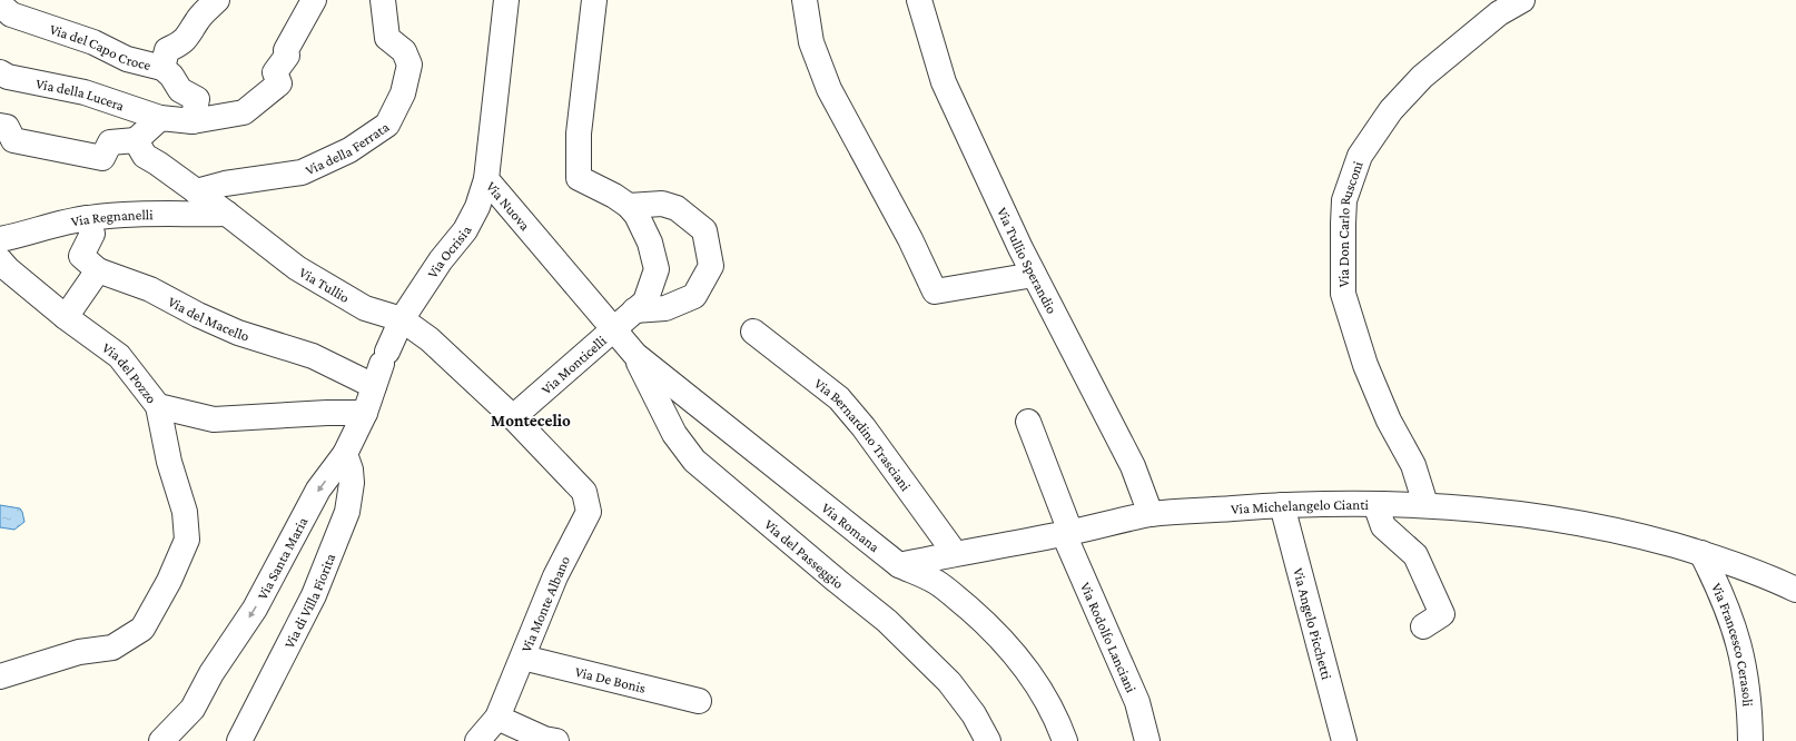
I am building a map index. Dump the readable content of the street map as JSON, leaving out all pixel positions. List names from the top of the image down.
{
  "streets": {
    "street": [
      "Via del Capo Croce",
      "Via della Lucera",
      "Via della Ferrata",
      "Via Nuova",
      "Via Regnanelli",
      "Via Don Carlo Rusconi",
      "Via Ocrisia",
      "Via Tullio Sperandio",
      "Via Tullio",
      "Via del Macello",
      "Via Monticelli",
      "Via del Pozzo",
      "Via Bernardino Trasciani",
      "Via Michelangelo Cianti",
      "Via Romana",
      "Via del Passeggio",
      "Via Santa Maria",
      "Via di Villa Fiorita",
      "Via Monte Albano",
      "Via Angelo Picchetti",
      "Via Rodolfo Lanciani",
      "Via Francesco Cerasoli",
      "Via De Bonis"
    ]
  },
  "crossings": [
    ["Via del Capo Croce", "Via della Lucera"],
    ["Via della Ferrata", "Via Tullio"],
    ["Via Nuova", "Via Ocrisia"],
    ["Via Nuova", "Via Monticelli"],
    ["Via Nuova", "Via Romana"],
    ["Via Regnanelli", "Via Tullio"],
    ["Via Don Carlo Rusconi", "Via Michelangelo Cianti"],
    ["Via Ocrisia", "Via Tullio"],
    ["Via Ocrisia", "Via Santa Maria"],
    ["Via Tullio Sperandio", "Via Michelangelo Cianti"],
    ["Via Tullio", "Via Monticelli"],
    ["Via Tullio", "Via Santa Maria"],
    ["Via Tullio", "Via Monte Albano"],
    ["Via del Macello", "Via Santa Maria"],
    ["Via Monticelli", "Via Romana"],
    ["Via del Pozzo", "Via Santa Maria"],
    ["Via Bernardino Trasciani", "Via Michelangelo Cianti"],
    ["Via Michelangelo Cianti", "Via Romana"],
    ["Via Michelangelo Cianti", "Via Angelo Picchetti"],
    ["Via Michelangelo Cianti", "Via Rodolfo Lanciani"],
    ["Via Michelangelo Cianti", "Via Francesco Cerasoli"],
    ["Via Romana", "Via del Passeggio"],
    ["Via Santa Maria", "Via di Villa Fiorita"],
    ["Via Monte Albano", "Via De Bonis"]
  ],
  "one_way": ["Via Santa Maria"],
  "districts": ["Montecelio"]
}
